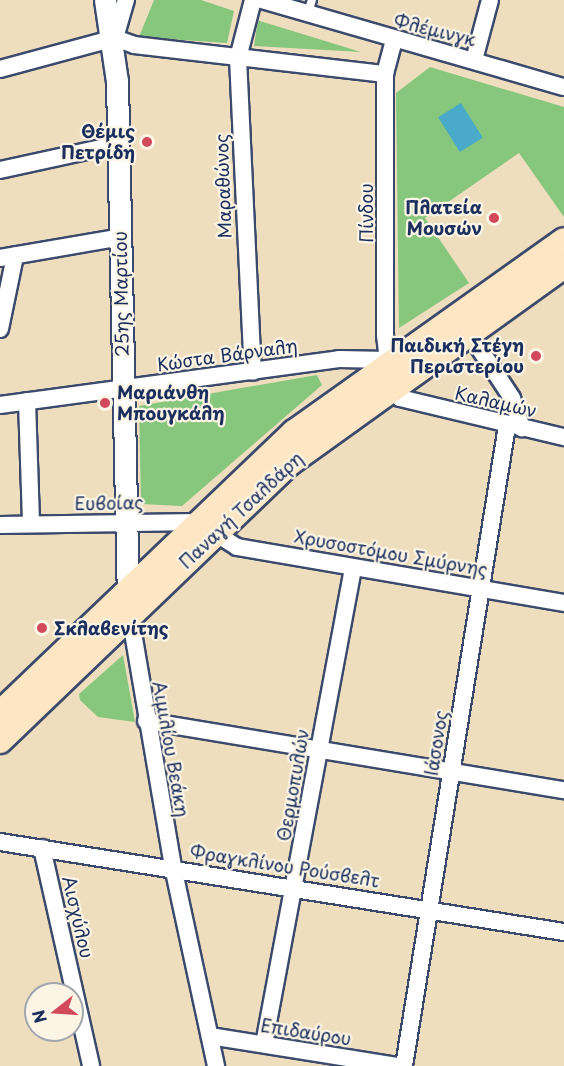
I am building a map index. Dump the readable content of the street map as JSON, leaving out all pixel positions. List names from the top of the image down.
{
  "streets": {
    "main road": ["Παναγή Τσαλδάρη"],
    "street": [
      "Φλέμινγκ",
      "Μαραθώνος",
      "Πίνδου",
      "25ης Μαρτίου",
      "Κώστα Βάρναλη",
      "Καλαμών",
      "Ευβοίας",
      "Χρυσοστόμου Σμύρνης",
      "Ιάσονος",
      "Αιμιλίου Βεάκη",
      "Θερμοπυλών",
      "Φραγκλίνου Ρούσβελτ",
      "Αισχύλου",
      "Επιδαύρου"
    ]
  },
  "crossings": [
    ["Φλέμινγκ", "Πίνδου"],
    ["Μαραθώνος", "Κώστα Βάρναλη"],
    ["Πίνδου", "Κώστα Βάρναλη"],
    ["Πίνδου", "Καλαμών"],
    ["Πίνδου", "Παναγή Τσαλδάρη"],
    ["25ης Μαρτίου", "Κώστα Βάρναλη"],
    ["25ης Μαρτίου", "Ευβοίας"],
    ["25ης Μαρτίου", "Παναγή Τσαλδάρη"],
    ["25ης Μαρτίου", "Αιμιλίου Βεάκη"],
    ["Κώστα Βάρναλη", "Παναγή Τσαλδάρη"],
    ["Καλαμών", "Παναγή Τσαλδάρη"],
    ["Καλαμών", "Ιάσονος"],
    ["Ευβοίας", "Παναγή Τσαλδάρη"],
    ["Ευβοίας", "Χρυσοστόμου Σμύρνης"],
    ["Παναγή Τσαλδάρη", "Χρυσοστόμου Σμύρνης"],
    ["Παναγή Τσαλδάρη", "Ιάσονος"],
    ["Παναγή Τσαλδάρη", "Αιμιλίου Βεάκη"],
    ["Χρυσοστόμου Σμύρνης", "Ιάσονος"],
    ["Χρυσοστόμου Σμύρνης", "Θερμοπυλών"],
    ["Ιάσονος", "Φραγκλίνου Ρούσβελτ"],
    ["Αιμιλίου Βεάκη", "Φραγκλίνου Ρούσβελτ"],
    ["Αιμιλίου Βεάκη", "Επιδαύρου"],
    ["Θερμοπυλών", "Φραγκλίνου Ρούσβελτ"],
    ["Θερμοπυλών", "Επιδαύρου"],
    ["Φραγκλίνου Ρούσβελτ", "Αισχύλου"]
  ],
  "places": [
    "Θέμις Πετρίδη",
    "Πλατεία Μουσών",
    "Παιδική Στέγη Περιστερίου",
    "Μαριάνθη Μπουγκάλη",
    "Σκλαβενίτης"
  ],
  "north": "left"
}
